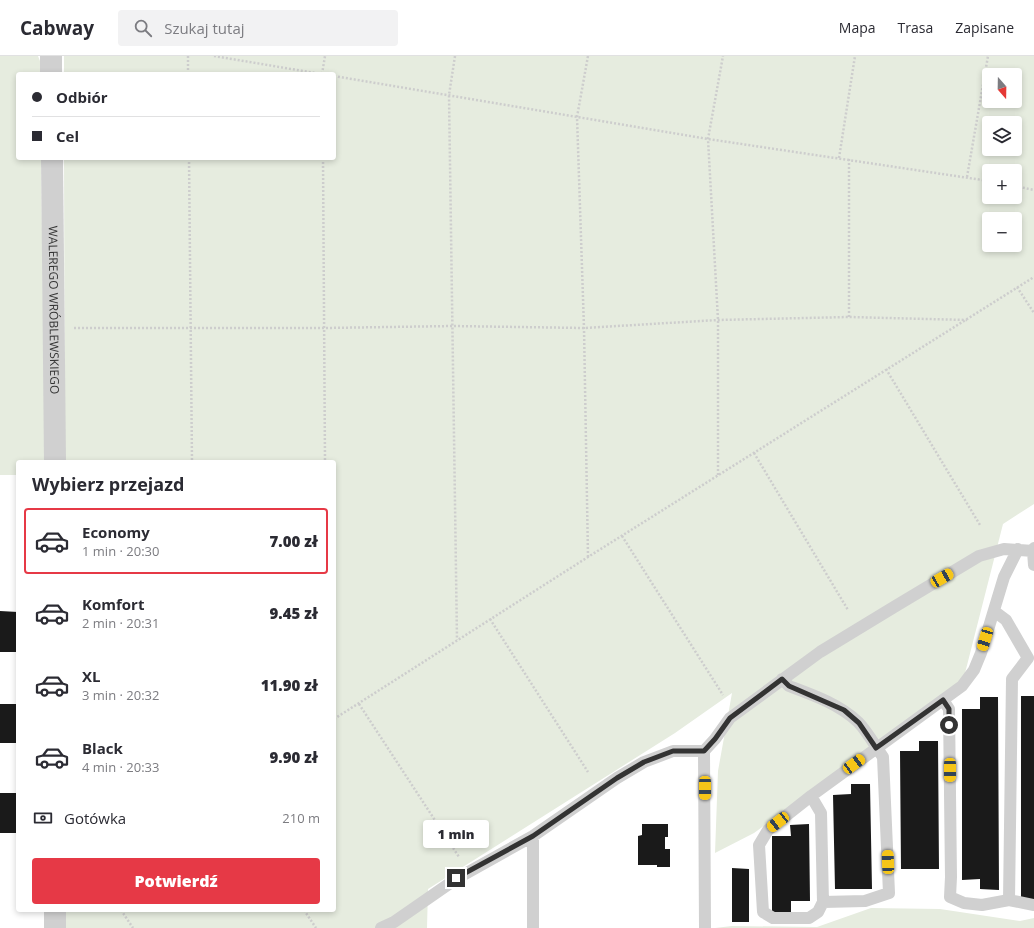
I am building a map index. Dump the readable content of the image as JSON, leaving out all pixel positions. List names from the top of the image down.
{
  "streets": {
    "street": ["WALEREGO WRÓBLEWSKIEGO"]
  },
  "north": "bottom",
  "page": {
    "header": "Cabway",
    "search": "Szukaj tutaj",
    "nav": ["Mapa", "Trasa", "Zapisane"],
    "map_buttons": ["+", "−"],
    "banner": ["Odbiór", "Cel"],
    "heading": "Wybierz przejazd",
    "list": [
      {
        "name": "Economy",
        "note": "1 min · 20:30",
        "value": "7.00 zł"
      },
      {
        "name": "Komfort",
        "note": "2 min · 20:31",
        "value": "9.45 zł"
      },
      {
        "name": "XL",
        "note": "3 min · 20:32",
        "value": "11.90 zł"
      },
      {
        "name": "Black",
        "note": "4 min · 20:33",
        "value": "9.90 zł"
      }
    ],
    "pay": ["Gotówka", "210 m"],
    "bubble": "1 min",
    "buttons": "Potwierdź"
  }
}
